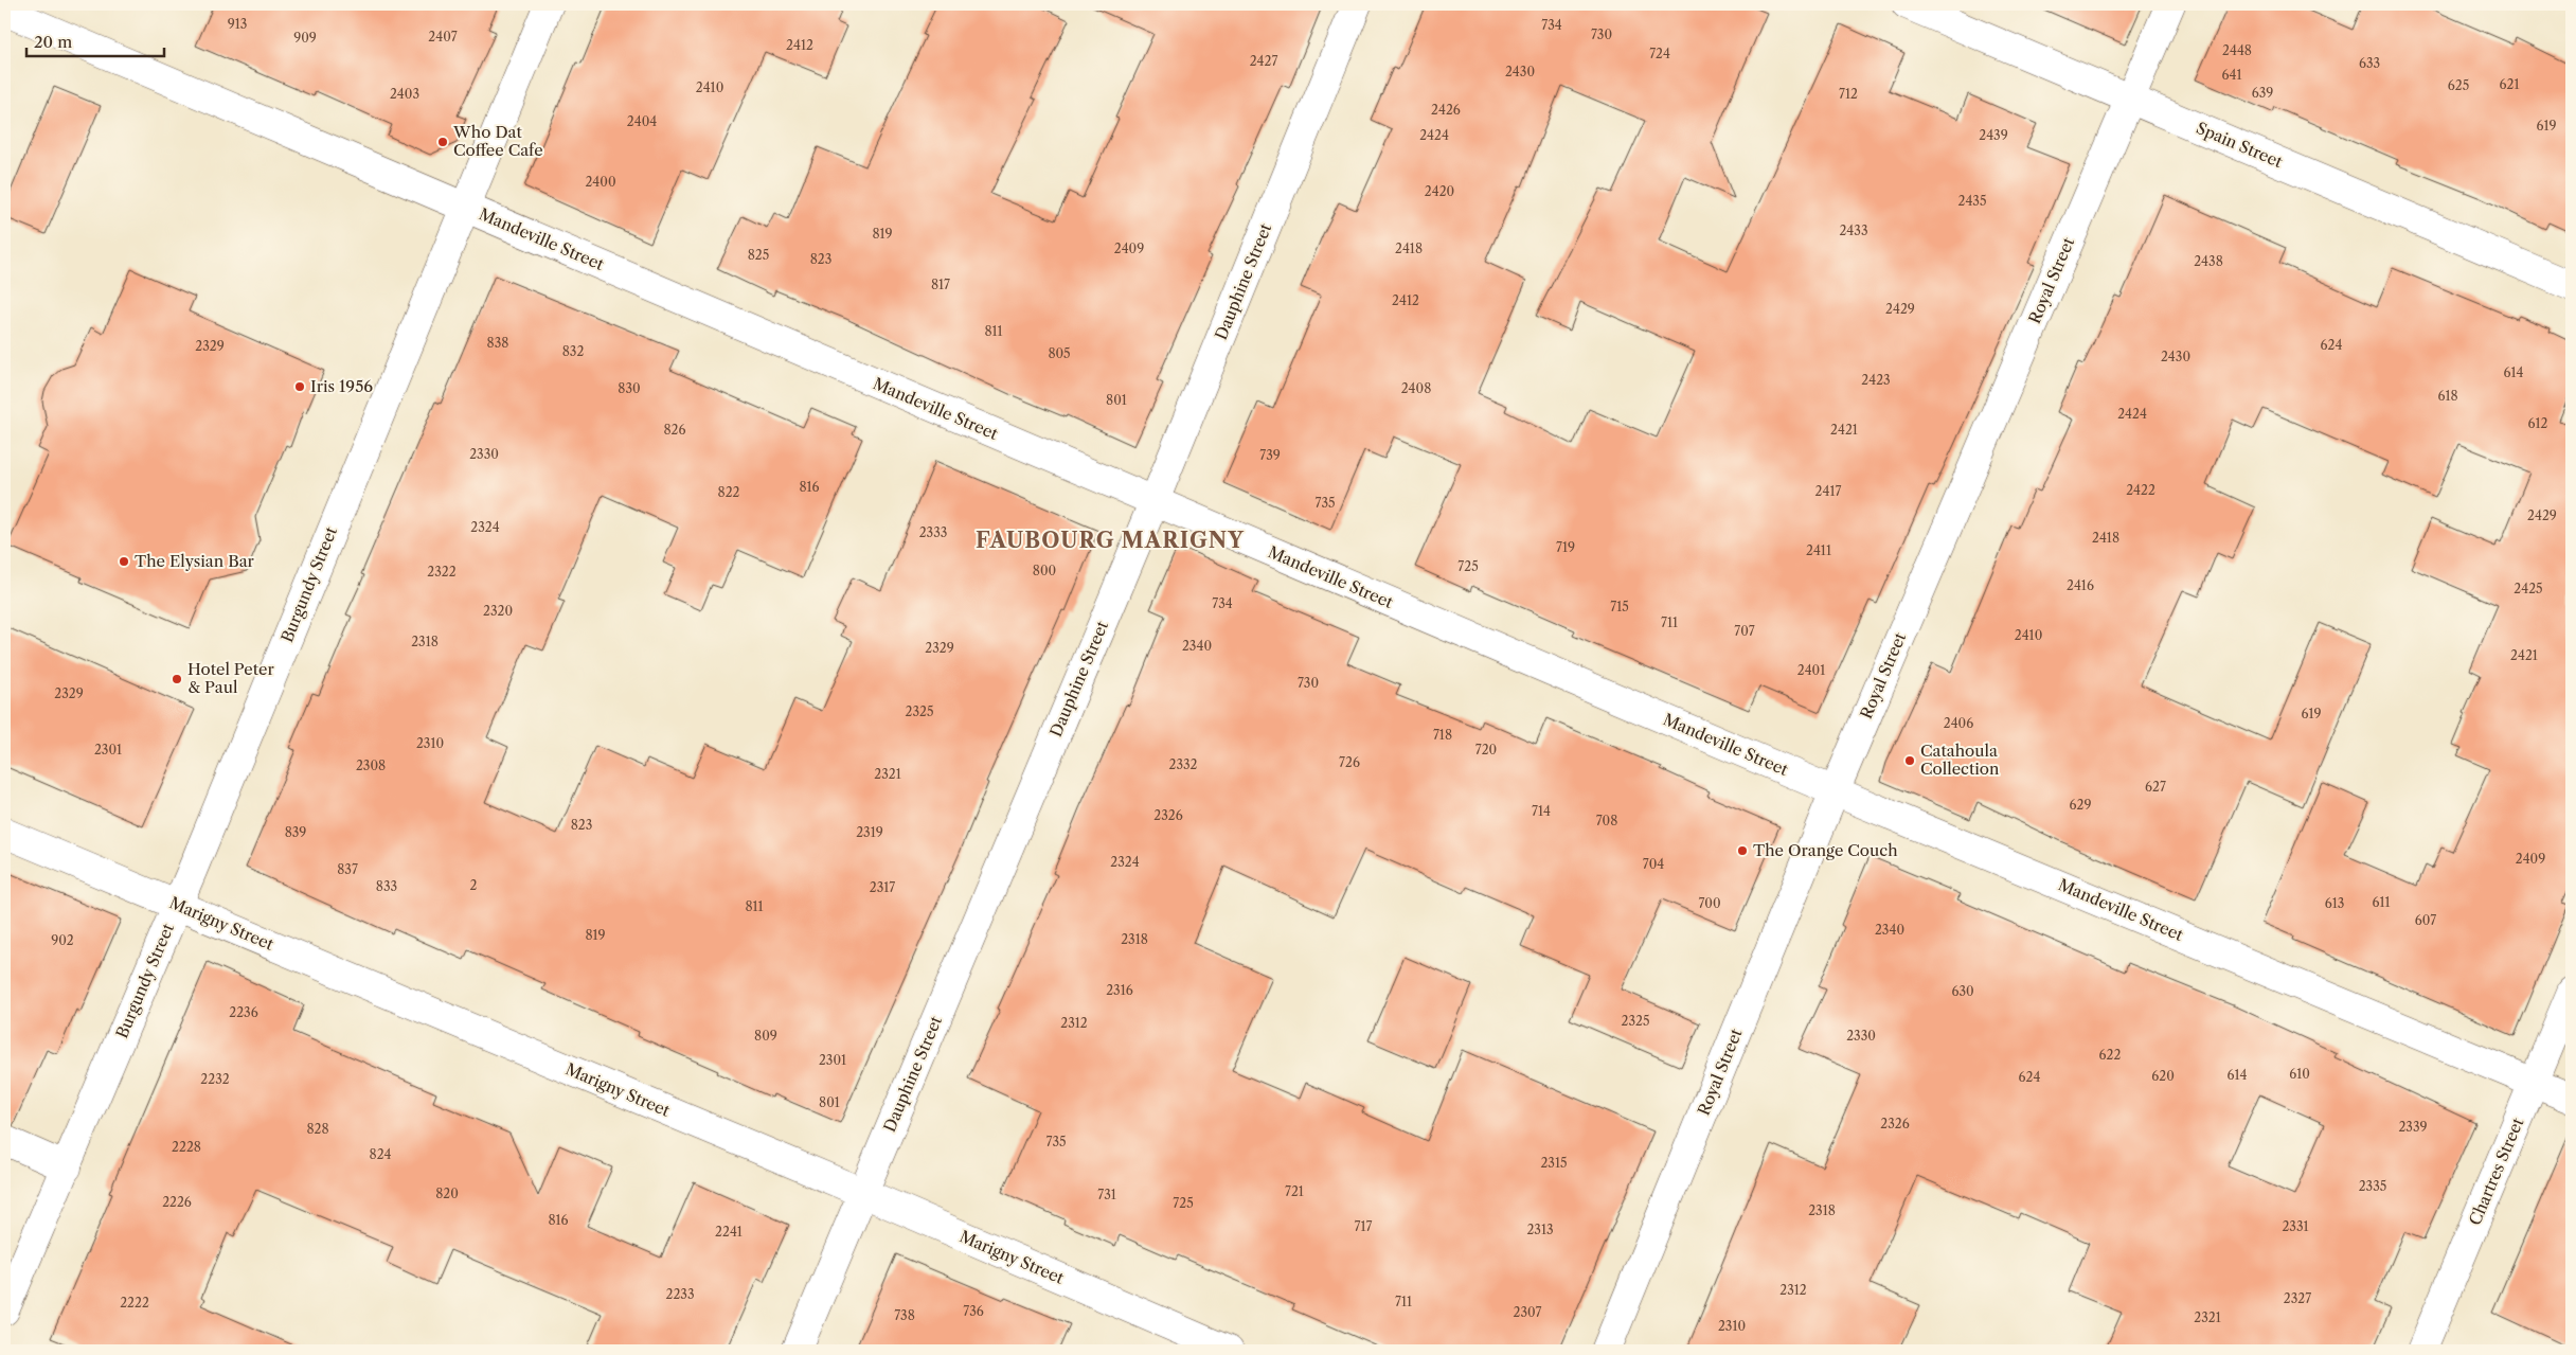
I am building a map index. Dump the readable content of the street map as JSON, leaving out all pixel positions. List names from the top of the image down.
{
  "streets": {
    "street": [
      "Spain Street",
      "Mandeville Street",
      "Royal Street",
      "Dauphine Street",
      "Burgundy Street",
      "Marigny Street",
      "Chartres Street"
    ]
  },
  "crossings": [
    ["Spain Street", "Royal Street"],
    ["Mandeville Street", "Royal Street"],
    ["Mandeville Street", "Dauphine Street"],
    ["Mandeville Street", "Burgundy Street"],
    ["Mandeville Street", "Chartres Street"],
    ["Dauphine Street", "Marigny Street"],
    ["Burgundy Street", "Marigny Street"]
  ],
  "districts": ["FAUBOURG MARIGNY"],
  "places": [
    "Who Dat Coffee Cafe",
    "Iris 1956",
    "The Elysian Bar",
    "Hotel Peter & Paul",
    "Catahoula Collection",
    "The Orange Couch"
  ],
  "house_numbers": [
    "913",
    "734",
    "730",
    "2407",
    "909",
    "2412",
    "2448",
    "724",
    "2427",
    "633",
    "2430",
    "641",
    "621",
    "625",
    "2410",
    "639",
    "2403",
    "712",
    "2426",
    "2404",
    "619",
    "2424",
    "2439",
    "2400",
    "2420",
    "2435",
    "2433",
    "819",
    "2409",
    "2418",
    "825",
    "823",
    "2438",
    "817",
    "2412",
    "2429",
    "811",
    "838",
    "624",
    "2329",
    "832",
    "805",
    "2430",
    "614",
    "2423",
    "830",
    "2408",
    "618",
    "801",
    "2424",
    "612",
    "826",
    "2421",
    "2330",
    "739",
    "816",
    "2422",
    "2417",
    "822",
    "735",
    "2429",
    "2324",
    "2333",
    "2418",
    "719",
    "2411",
    "725",
    "800",
    "2322",
    "2416",
    "2425",
    "734",
    "715",
    "2320",
    "711",
    "707",
    "2410",
    "2318",
    "2340",
    "2329",
    "2421",
    "2401",
    "730",
    "2329",
    "2325",
    "619",
    "2406",
    "718",
    "2310",
    "2301",
    "720",
    "726",
    "2332",
    "2308",
    "2321",
    "627",
    "629",
    "714",
    "2326",
    "708",
    "823",
    "839",
    "2319",
    "2409",
    "2324",
    "704",
    "837",
    "2",
    "833",
    "2317",
    "611",
    "700",
    "613",
    "811",
    "607",
    "2340",
    "819",
    "2318",
    "902",
    "2316",
    "630",
    "2236",
    "2325",
    "2312",
    "809",
    "2330",
    "622",
    "2301",
    "610",
    "614",
    "620",
    "624",
    "2232",
    "801",
    "2326",
    "2339",
    "828",
    "735",
    "2228",
    "824",
    "2315",
    "2335",
    "721",
    "820",
    "731",
    "2226",
    "725",
    "2318",
    "816",
    "717",
    "2331",
    "2313",
    "2241",
    "2312",
    "2233",
    "2327",
    "711",
    "2222",
    "736",
    "2307",
    "738",
    "2321",
    "2310"
  ],
  "scale_bar": "20 m"
}
